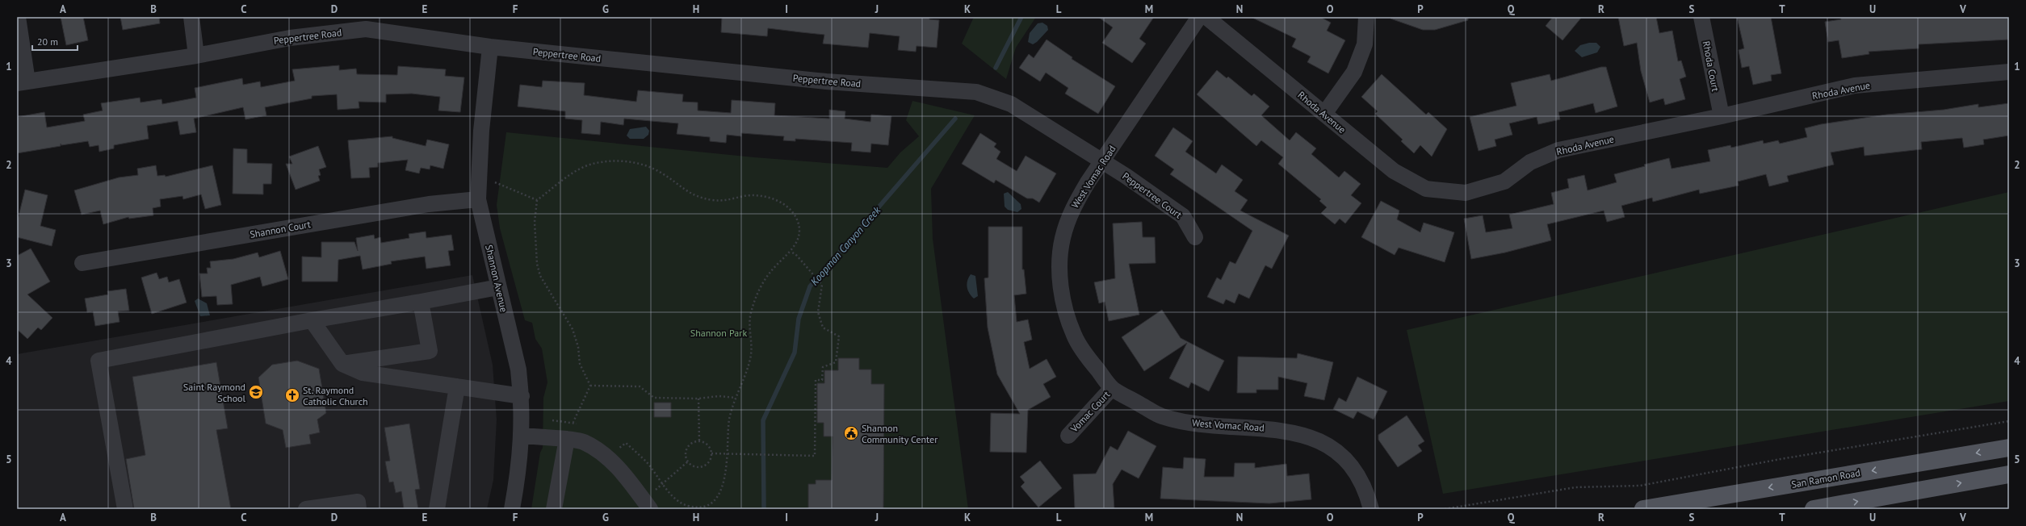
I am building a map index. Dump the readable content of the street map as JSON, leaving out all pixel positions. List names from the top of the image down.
{
  "streets": {
    "main road": ["San Ramon Road"],
    "street": [
      "Peppertree Road",
      "Rhoda Court",
      "Rhoda Avenue",
      "West Vomac Road",
      "Peppertree Court",
      "Shannon Court",
      "Shannon Avenue",
      "Vomac Court"
    ]
  },
  "crossings": [
    ["Peppertree Road", "West Vomac Road"],
    ["Peppertree Road", "Peppertree Court"],
    ["Peppertree Road", "Shannon Avenue"],
    ["Rhoda Court", "Rhoda Avenue"],
    ["West Vomac Road", "Peppertree Court"],
    ["West Vomac Road", "Vomac Court"],
    ["Shannon Court", "Shannon Avenue"]
  ],
  "water": ["Koopman Canyon Creek"],
  "parks": ["Shannon Park"],
  "places": {
    "school or university": ["Saint Raymond School"],
    "church": ["St. Raymond Catholic Church"],
    "public building": ["Shannon Community Center"]
  },
  "scale_bar": "20 m",
  "grid": {
    "columns": [
      "A",
      "B",
      "C",
      "D",
      "E",
      "F",
      "G",
      "H",
      "I",
      "J",
      "K",
      "L",
      "M",
      "N",
      "O",
      "P",
      "Q",
      "R",
      "S",
      "T",
      "U",
      "V"
    ],
    "rows": [
      "1",
      "2",
      "3",
      "4",
      "5"
    ]
  }
}
